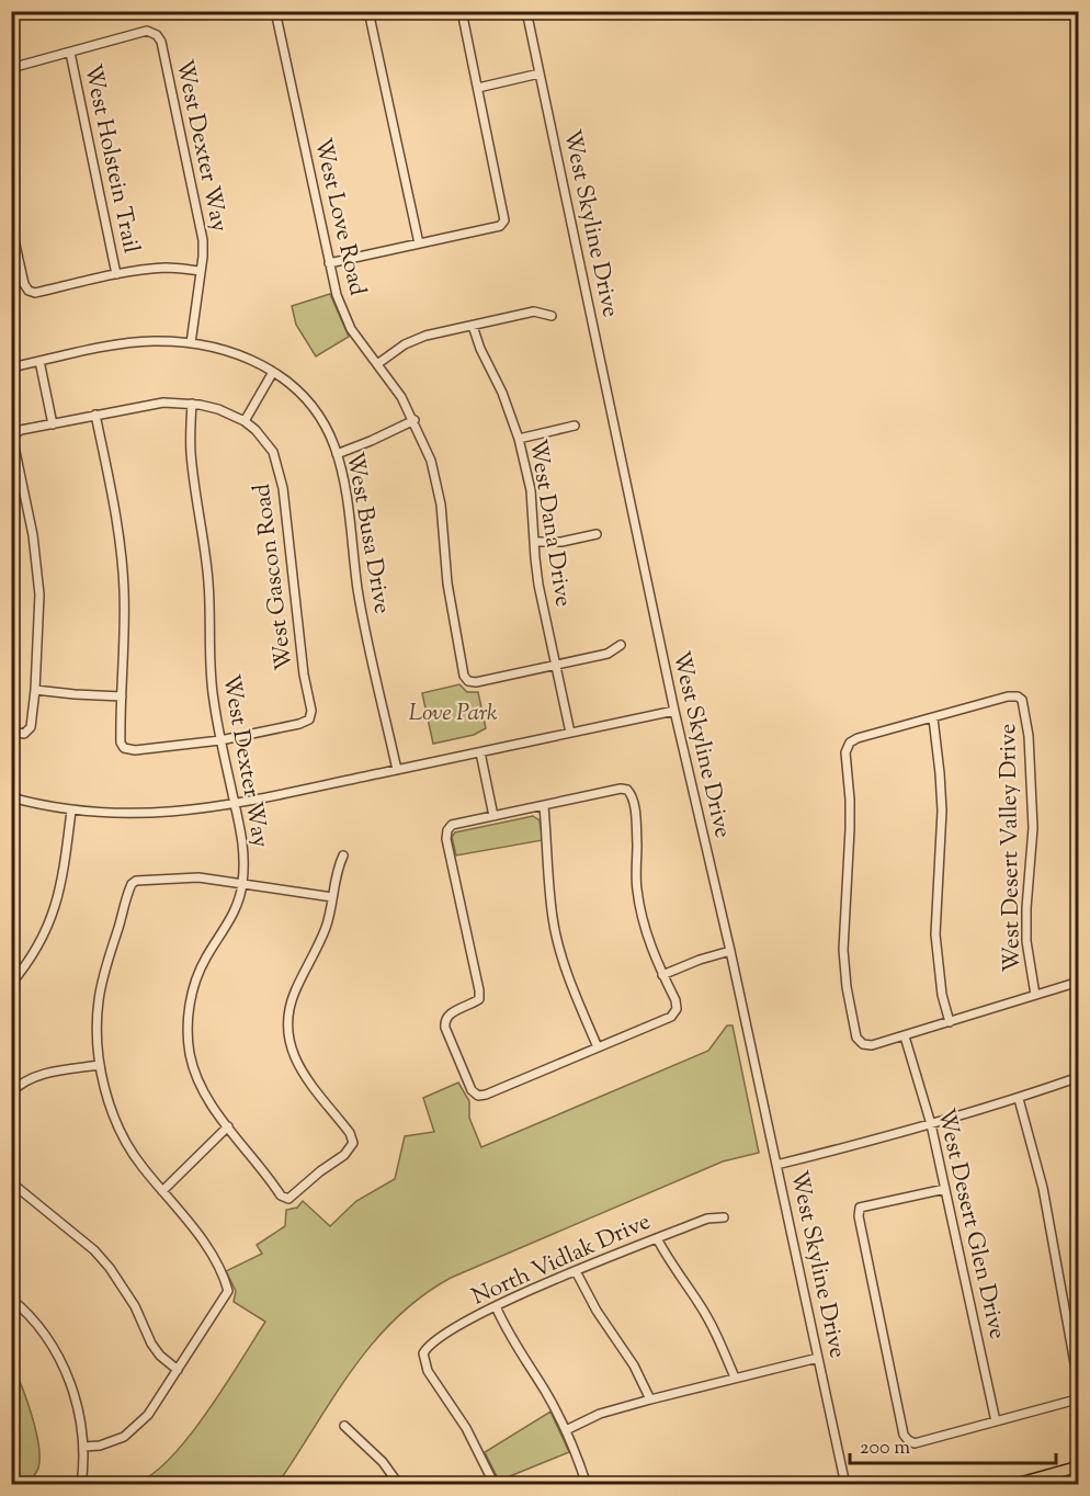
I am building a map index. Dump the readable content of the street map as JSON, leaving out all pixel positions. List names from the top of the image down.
{
  "streets": {
    "street": [
      "West Dexter Way",
      "West Holstein Trail",
      "West Love Road",
      "West Skyline Drive",
      "West Dana Drive",
      "West Busa Drive",
      "West Gascon Road",
      "West Desert Valley Drive",
      "West Desert Glen Drive",
      "North Vidlak Drive"
    ]
  },
  "crossings": [
    ["West Dexter Way", "West Holstein Trail"],
    ["West Dexter Way", "West Busa Drive"],
    ["West Dexter Way", "West Gascon Road"],
    ["West Love Road", "West Dana Drive"]
  ],
  "parks": ["Love Park"],
  "scale_bar": "200 m"
}
